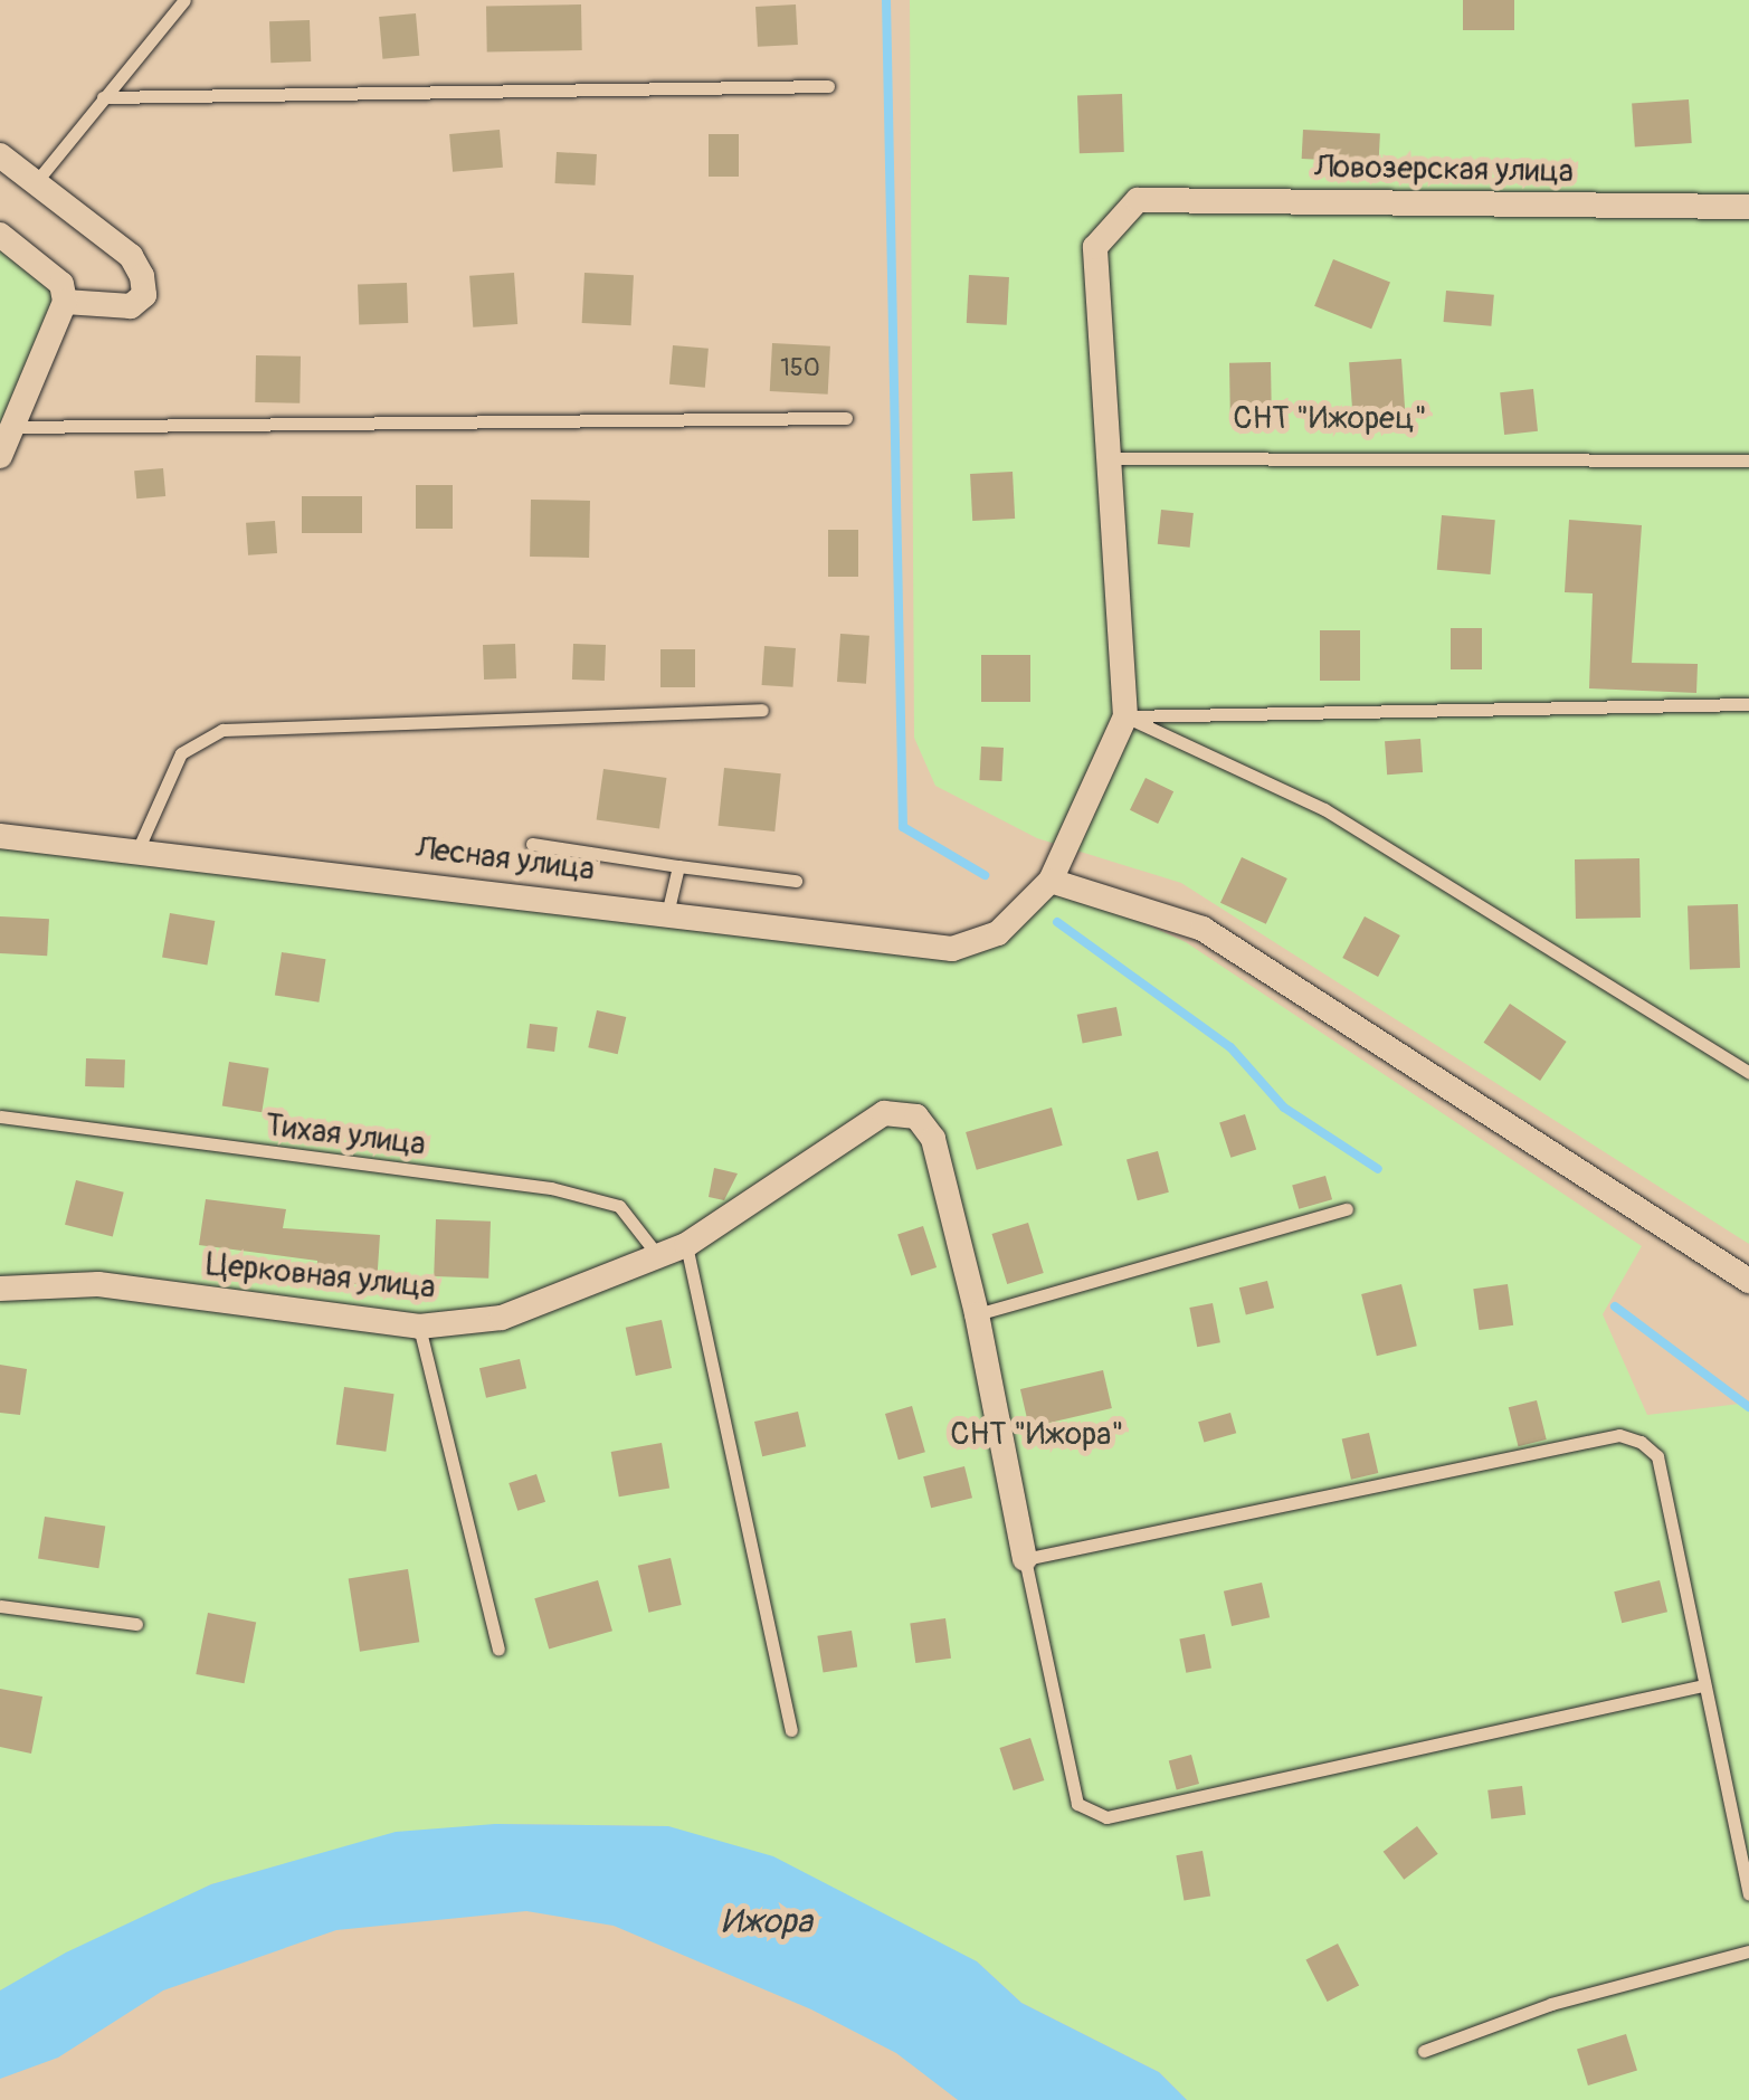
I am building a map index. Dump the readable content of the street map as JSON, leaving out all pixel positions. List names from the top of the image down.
{
  "streets": {
    "street": ["Ловозерская улица", "Лесная улица", "Церковная улица"],
    "lane": ["Тихая улица"]
  },
  "crossings": [
    ["Тихая улица", "Церковная улица"]
  ],
  "water": ["Ижора"],
  "parks": ["СНТ \"Ижорец\"", "СНТ \"Ижора\""],
  "house_numbers": ["150"]
}
